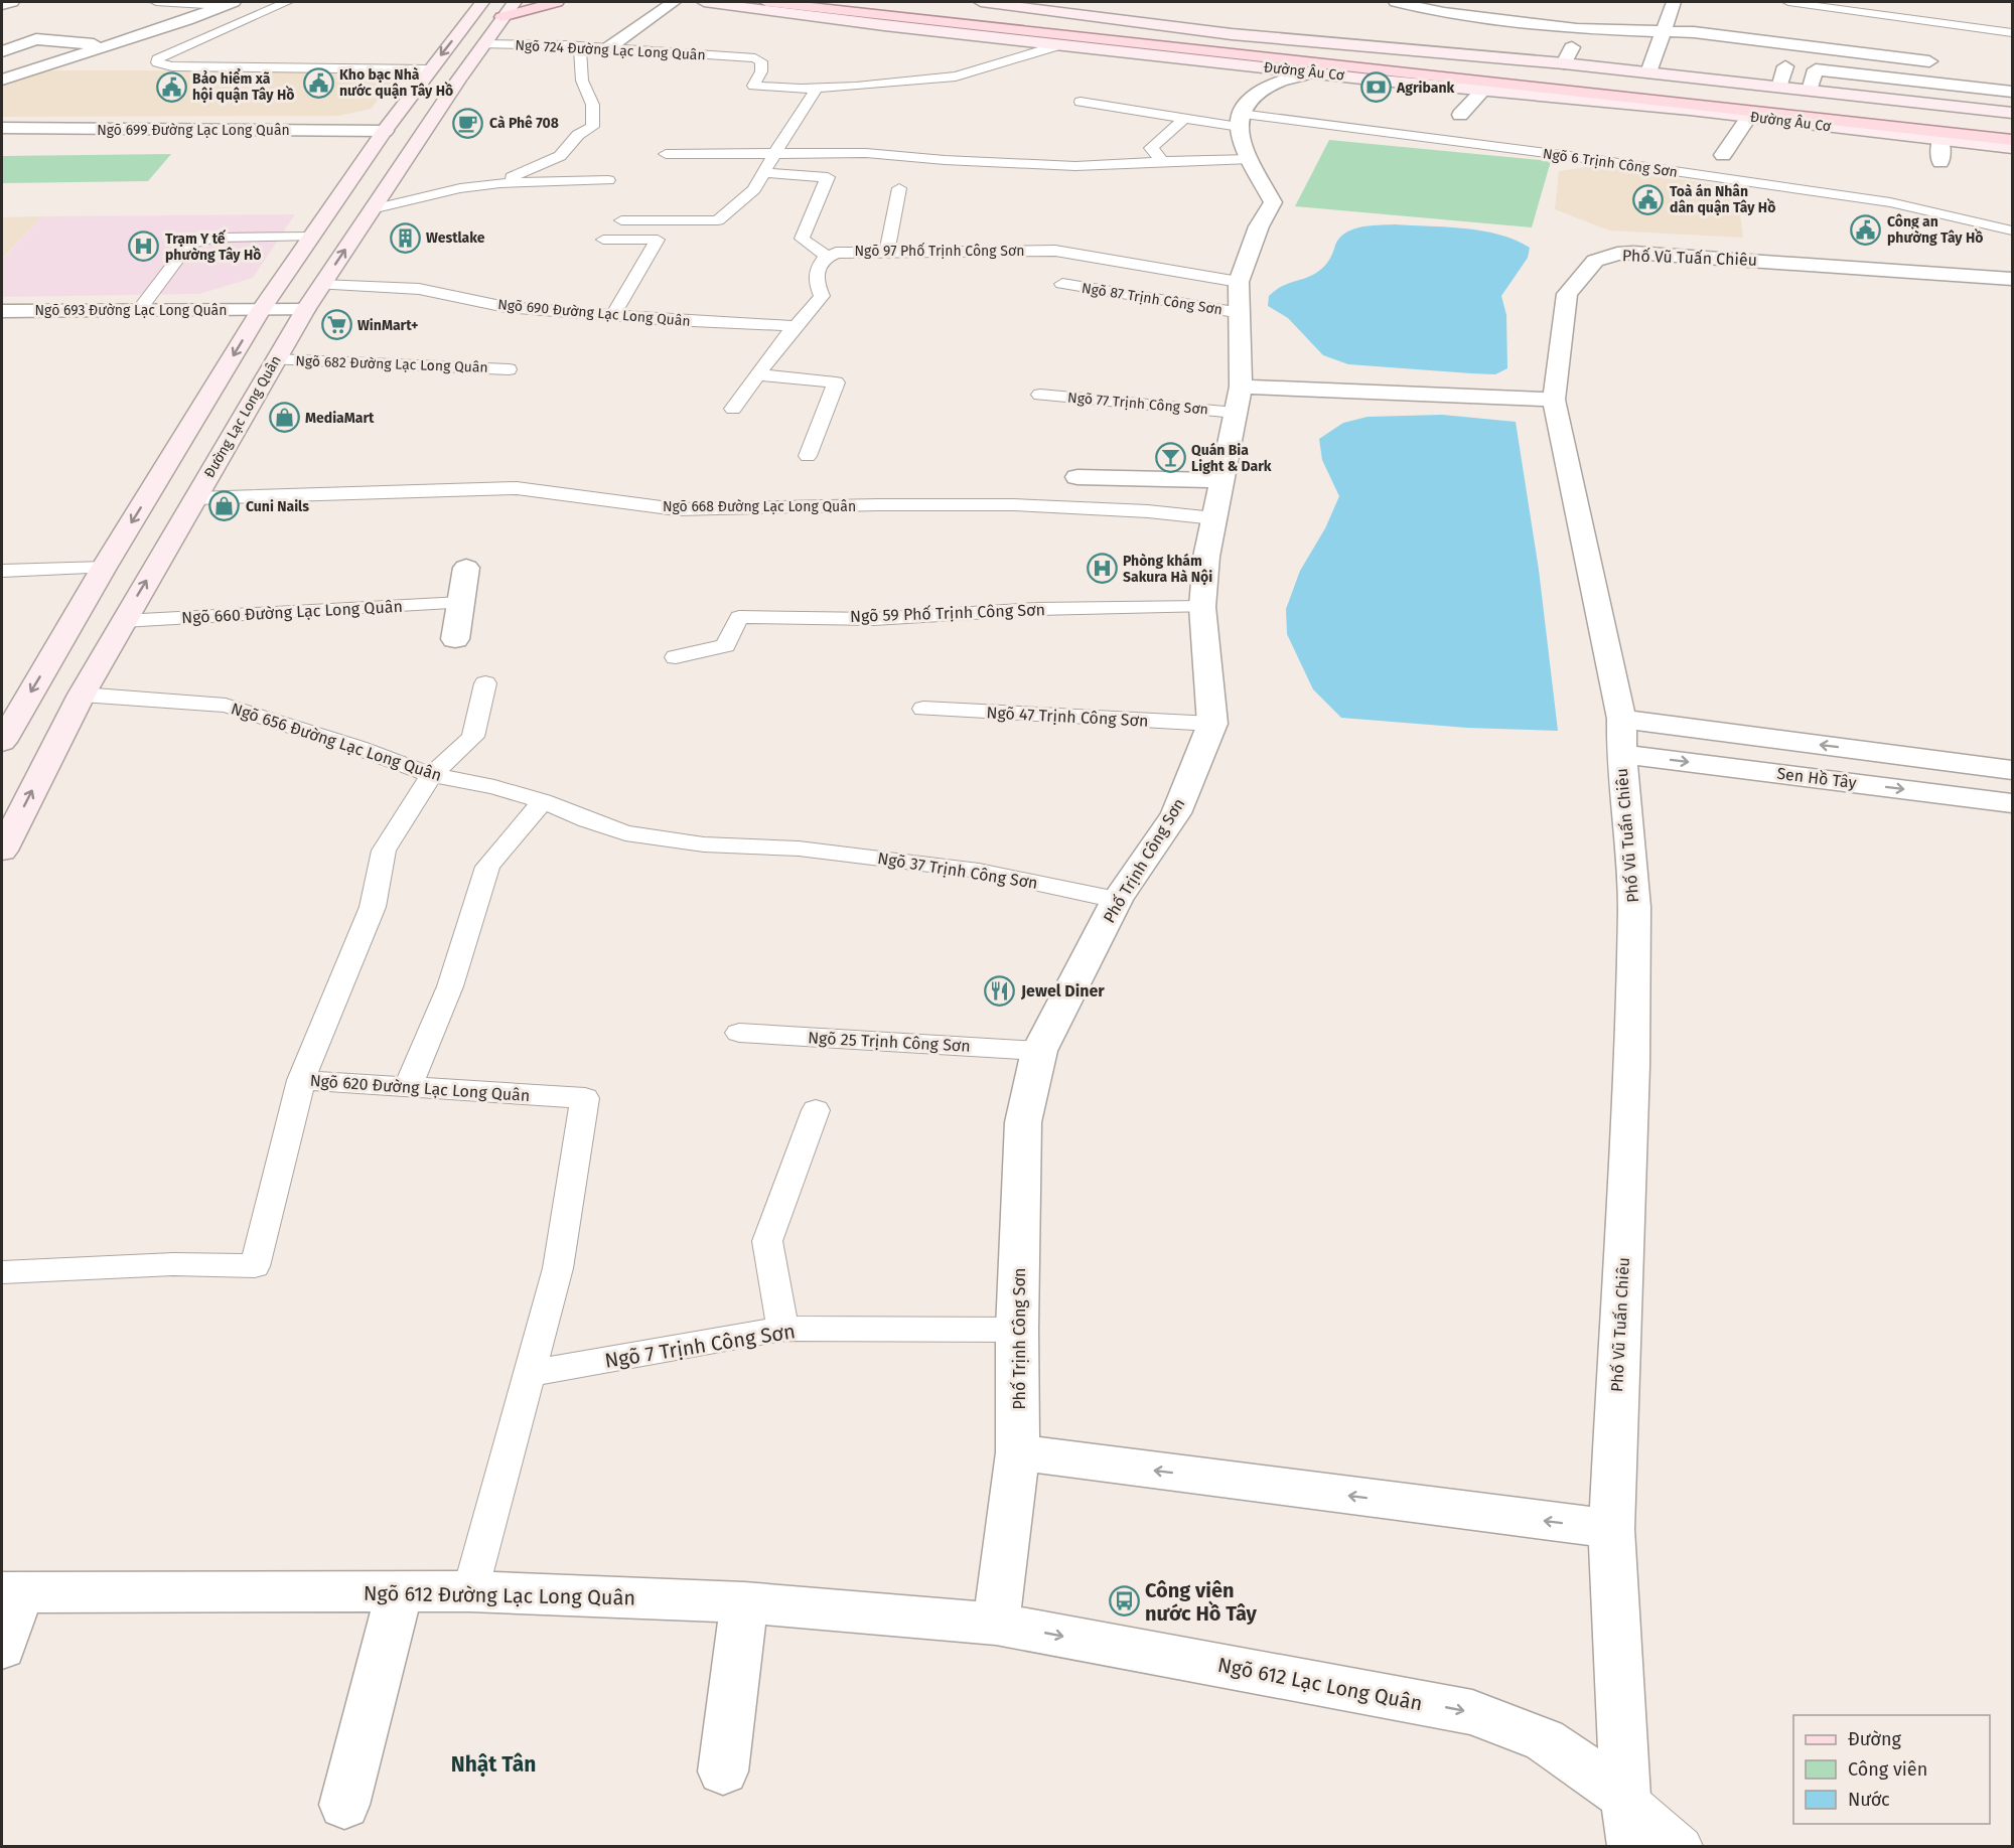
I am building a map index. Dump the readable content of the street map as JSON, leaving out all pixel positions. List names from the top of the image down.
{
  "streets": {
    "main road": ["Đường Âu Cơ", "Đường Lạc Long Quân"],
    "street": [
      "Ngõ 699 Đường Lạc Long Quân",
      "Phố Vũ Tuấn Chiêu",
      "Ngõ 693 Đường Lạc Long Quân",
      "Sen Hồ Tây",
      "Phố Trịnh Công Sơn",
      "Ngõ 612 Đường Lạc Long Quân",
      "Ngõ 612 Lạc Long Quân"
    ],
    "lane": [
      "Ngõ 724 Đường Lạc Long Quân",
      "Ngõ 6 Trịnh Công Sơn",
      "Ngõ 97 Phố Trịnh Công Sơn",
      "Ngõ 87 Trịnh Công Sơn",
      "Ngõ 690 Đường Lạc Long Quân",
      "Ngõ 682 Đường Lạc Long Quân",
      "Ngõ 77 Trịnh Công Sơn",
      "Ngõ 668 Đường Lạc Long Quân",
      "Ngõ 660 Đường Lạc Long Quân",
      "Ngõ 59 Phố Trịnh Công Sơn",
      "Ngõ 47 Trịnh Công Sơn",
      "Ngõ 656 Đường Lạc Long Quân",
      "Ngõ 37 Trịnh Công Sơn",
      "Ngõ 25 Trịnh Công Sơn",
      "Ngõ 620 Đường Lạc Long Quân",
      "Ngõ 7 Trịnh Công Sơn"
    ]
  },
  "crossings": [
    ["Ngõ 724 Đường Lạc Long Quân", "Đường Lạc Long Quân"],
    ["Ngõ 6 Trịnh Công Sơn", "Phố Trịnh Công Sơn"],
    ["Ngõ 97 Phố Trịnh Công Sơn", "Ngõ 87 Trịnh Công Sơn"],
    ["Ngõ 97 Phố Trịnh Công Sơn", "Phố Trịnh Công Sơn"],
    ["Phố Vũ Tuấn Chiêu", "Sen Hồ Tây"],
    ["Phố Vũ Tuấn Chiêu", "Ngõ 612 Lạc Long Quân"],
    ["Ngõ 87 Trịnh Công Sơn", "Phố Trịnh Công Sơn"],
    ["Ngõ 693 Đường Lạc Long Quân", "Đường Lạc Long Quân"],
    ["Ngõ 690 Đường Lạc Long Quân", "Đường Lạc Long Quân"],
    ["Ngõ 682 Đường Lạc Long Quân", "Đường Lạc Long Quân"],
    ["Ngõ 77 Trịnh Công Sơn", "Phố Trịnh Công Sơn"],
    ["Đường Lạc Long Quân", "Ngõ 668 Đường Lạc Long Quân"],
    ["Đường Lạc Long Quân", "Ngõ 660 Đường Lạc Long Quân"],
    ["Đường Lạc Long Quân", "Ngõ 656 Đường Lạc Long Quân"],
    ["Ngõ 668 Đường Lạc Long Quân", "Phố Trịnh Công Sơn"],
    ["Ngõ 59 Phố Trịnh Công Sơn", "Phố Trịnh Công Sơn"],
    ["Ngõ 47 Trịnh Công Sơn", "Phố Trịnh Công Sơn"],
    ["Ngõ 656 Đường Lạc Long Quân", "Ngõ 37 Trịnh Công Sơn"],
    ["Phố Trịnh Công Sơn", "Ngõ 37 Trịnh Công Sơn"],
    ["Phố Trịnh Công Sơn", "Ngõ 25 Trịnh Công Sơn"],
    ["Phố Trịnh Công Sơn", "Ngõ 7 Trịnh Công Sơn"],
    ["Phố Trịnh Công Sơn", "Ngõ 612 Đường Lạc Long Quân"],
    ["Phố Trịnh Công Sơn", "Ngõ 612 Lạc Long Quân"],
    ["Ngõ 620 Đường Lạc Long Quân", "Ngõ 7 Trịnh Công Sơn"],
    ["Ngõ 612 Đường Lạc Long Quân", "Ngõ 612 Lạc Long Quân"]
  ],
  "districts": ["Nhật Tân"],
  "places": {
    "public building": [
      "Kho bạc Nhà nước quận Tây Hồ",
      "Bảo hiểm xã hội quận Tây Hồ",
      "Toà án Nhân dân quận Tây Hồ",
      "Công an phường Tây Hồ"
    ],
    "bank": ["Agribank"],
    "cafe": ["Cà Phê 708"],
    "building": ["Westlake"],
    "hospital": ["Trạm Y tế phường Tây Hồ", "Phòng khám Sakura Hà Nội"],
    "supermarket": ["WinMart+"],
    "shop": ["MediaMart", "Cuni Nails"],
    "bar": ["Quán Bia Light & Dark"],
    "restaurant": ["Jewel Diner"],
    "bus stop": ["Công viên nước Hồ Tây"]
  },
  "legend": ["Đường", "Công viên", "Nước"]
}
